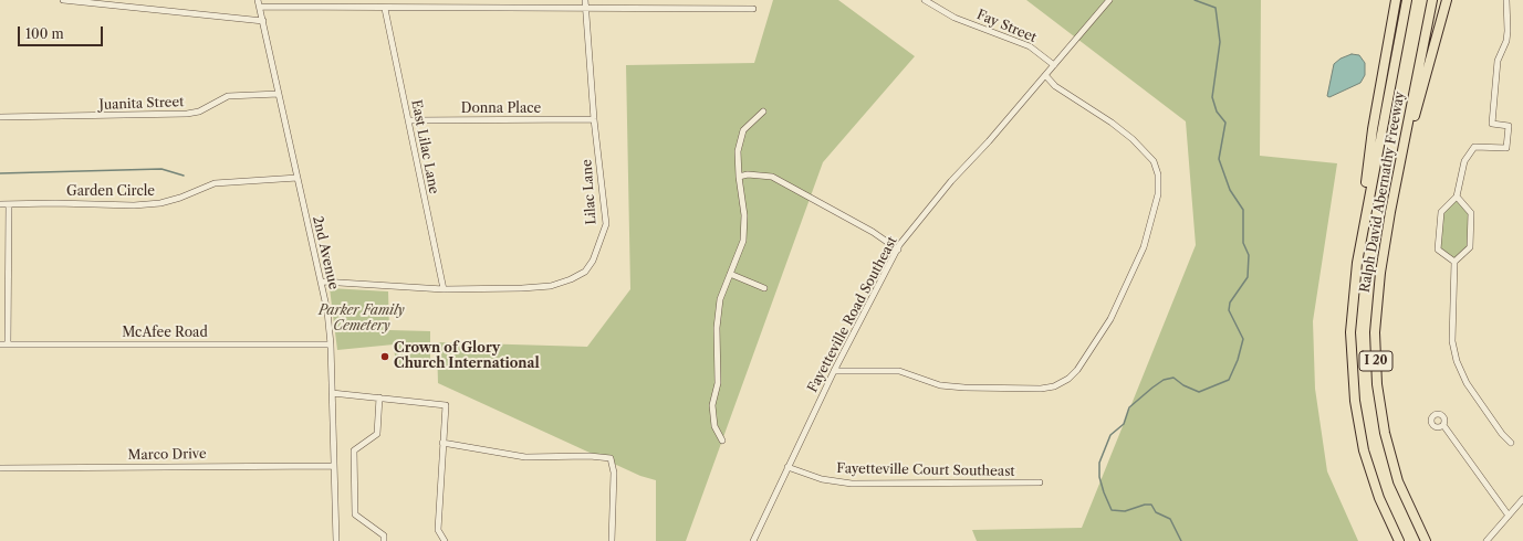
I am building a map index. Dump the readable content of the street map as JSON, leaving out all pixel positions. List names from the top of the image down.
{
  "streets": {
    "highway": ["Ralph David Abernathy Freeway", "I 20"],
    "street": [
      "Fay Street",
      "Juanita Street",
      "Donna Place",
      "East Lilac Lane",
      "Garden Circle",
      "Lilac Lane",
      "2nd Avenue",
      "Fayetteville Road Southeast",
      "McAfee Road",
      "Marco Drive",
      "Fayetteville Court Southeast"
    ]
  },
  "crossings": [
    ["Fay Street", "Fayetteville Road Southeast"],
    ["Juanita Street", "2nd Avenue"],
    ["Donna Place", "East Lilac Lane"],
    ["Donna Place", "Lilac Lane"],
    ["East Lilac Lane", "Lilac Lane"],
    ["Garden Circle", "2nd Avenue"],
    ["Lilac Lane", "2nd Avenue"],
    ["2nd Avenue", "McAfee Road"],
    ["2nd Avenue", "Marco Drive"],
    ["Fayetteville Road Southeast", "Fayetteville Court Southeast"]
  ],
  "parks": ["Parker Family Cemetery"],
  "places": ["Crown of Glory Church International"],
  "scale_bar": "100 m"
}
